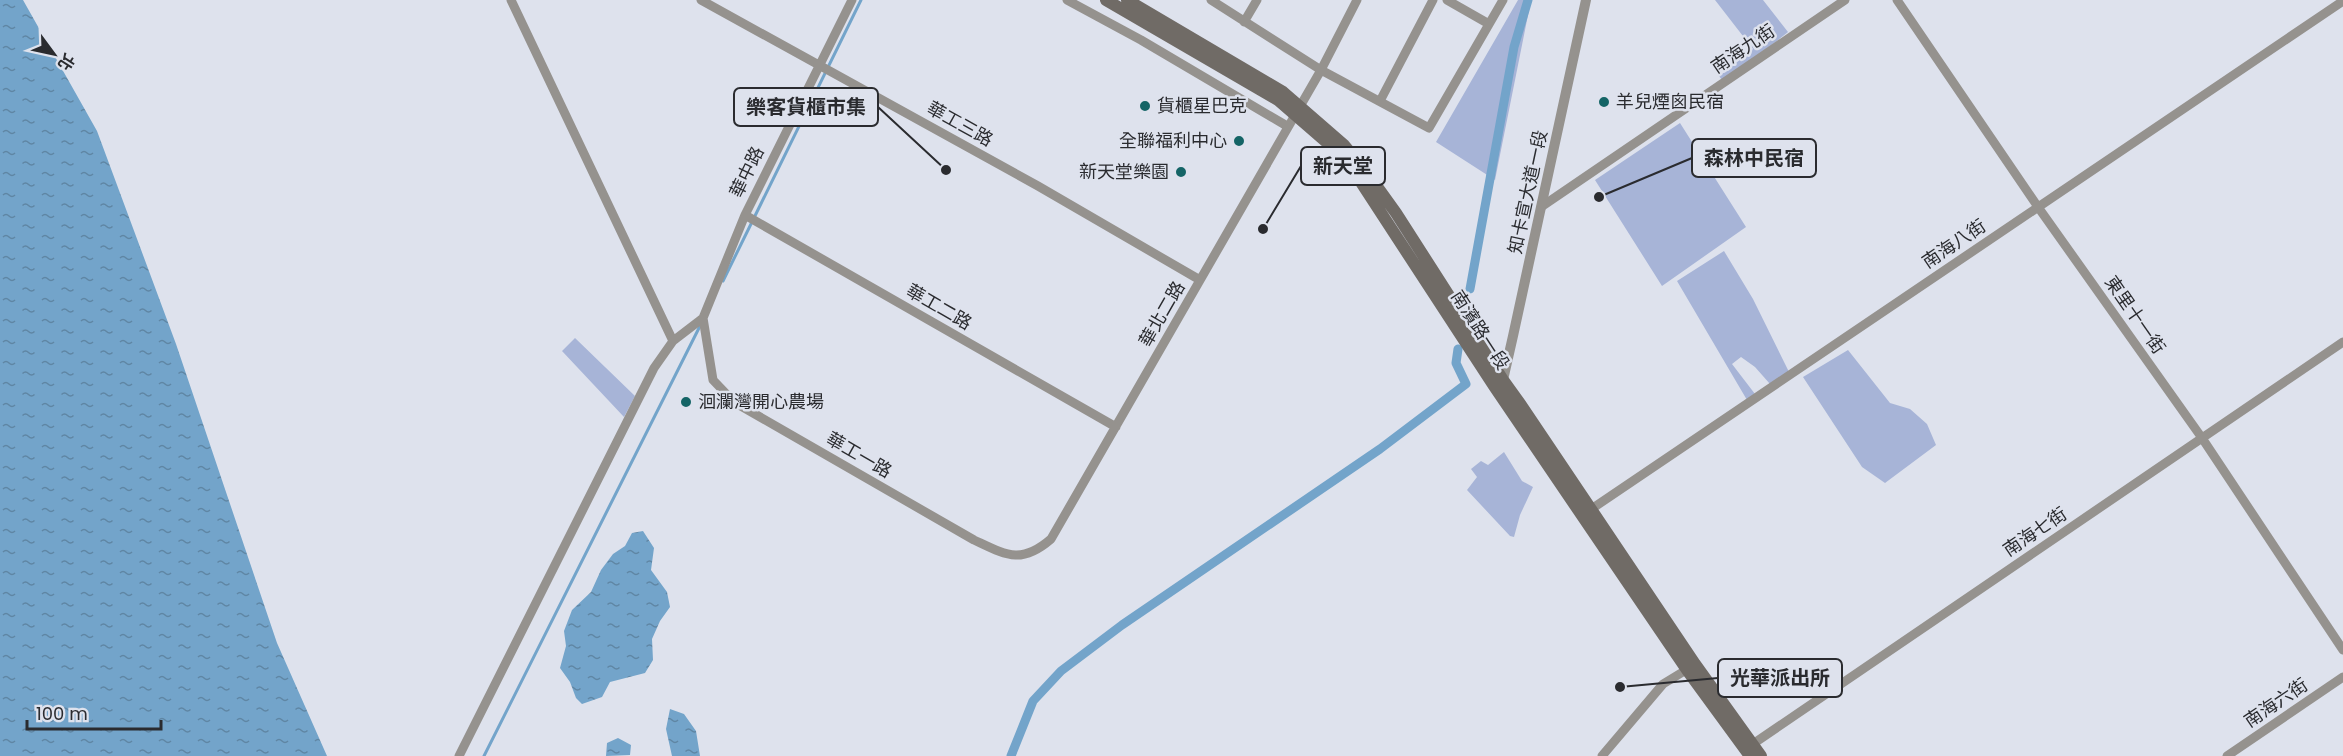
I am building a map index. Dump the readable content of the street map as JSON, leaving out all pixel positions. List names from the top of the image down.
{
  "streets": {
    "main road": ["南濱路一段"],
    "street": [
      "南海九街",
      "華工三路",
      "華中路",
      "知卡宣大道一段",
      "南海八街",
      "華工二路",
      "華北二路",
      "東里十一街",
      "華工一路",
      "南海七街",
      "南海六街"
    ]
  },
  "crossings": [
    ["南海九街", "知卡宣大道一段"],
    ["華工三路", "華中路"],
    ["華工三路", "華北二路"],
    ["華中路", "華工二路"],
    ["華中路", "華工一路"],
    ["知卡宣大道一段", "南濱路一段"],
    ["南海八街", "東里十一街"],
    ["南海八街", "南濱路一段"],
    ["華工二路", "華北二路"],
    ["華北二路", "南濱路一段"],
    ["華北二路", "華工一路"],
    ["東里十一街", "南海七街"],
    ["南濱路一段", "南海七街"]
  ],
  "places": [
    "羊兒煙囪民宿",
    "貨櫃星巴克",
    "全聯福利中心",
    "樂客貨櫃市集",
    "新天堂樂園",
    "森林中民宿",
    "新天堂",
    "洄瀾灣開心農場",
    "光華派出所"
  ],
  "scale_bar": "100 m",
  "north": "bottom right"
}
